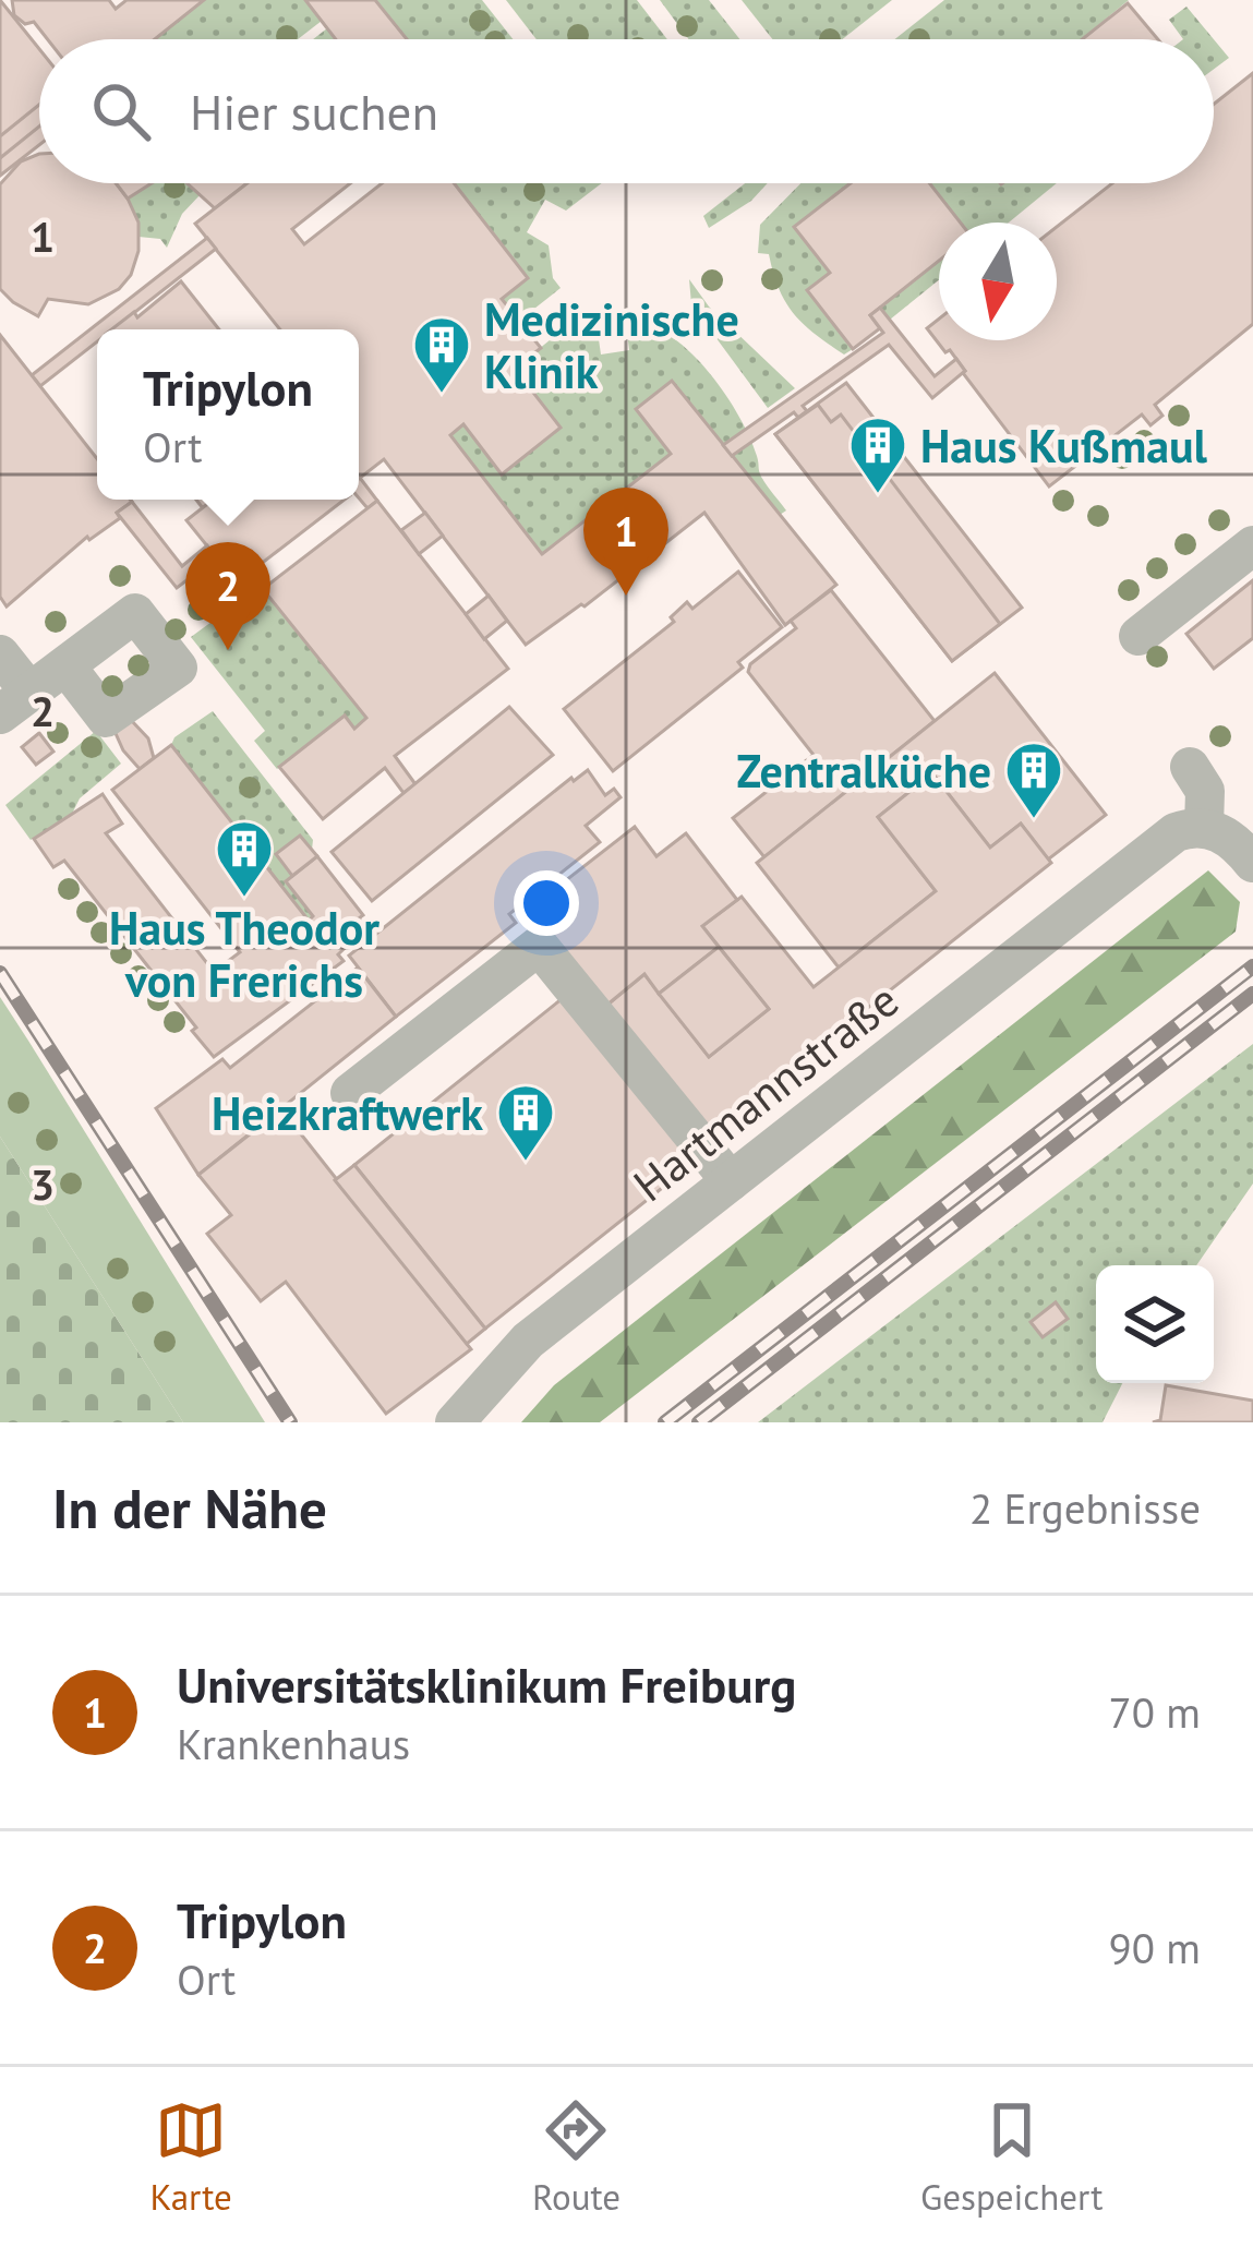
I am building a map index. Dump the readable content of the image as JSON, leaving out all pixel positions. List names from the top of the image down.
{
  "streets": {
    "street": ["Hartmannstraße"]
  },
  "places": {
    "building": [
      "Medizinische Klinik",
      "Haus Kußmaul",
      "Zentralküche",
      "Haus Theodor von Frerichs",
      "Heizkraftwerk"
    ]
  },
  "north": "bottom",
  "page": {
    "search": "Hier suchen",
    "popup": ["Tripylon", "Ort"],
    "pins": ["1", "2"],
    "heading": ["In der Nähe", "2 Ergebnisse"],
    "list": [
      {
        "mark": "1",
        "name": "Universitätsklinikum Freiburg",
        "note": "Krankenhaus",
        "value": "70 m"
      },
      {
        "mark": "2",
        "name": "Tripylon",
        "note": "Ort",
        "value": "90 m"
      }
    ],
    "nav": ["Karte", "Route", "Gespeichert"]
  },
  "grid": {
    "rows": ["1", "2", "3"]
  }
}
